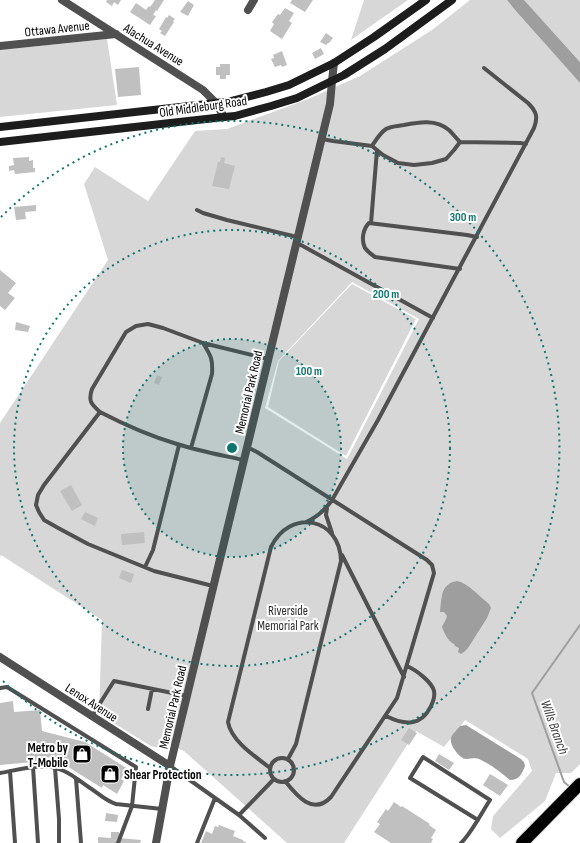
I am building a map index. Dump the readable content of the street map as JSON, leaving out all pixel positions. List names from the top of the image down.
{
  "streets": {
    "main road": ["Old Middleburg Road"],
    "street": [
      "Ottawa Avenue",
      "Alachua Avenue",
      "Memorial Park Road",
      "Lenox Avenue"
    ]
  },
  "crossings": [
    ["Ottawa Avenue", "Alachua Avenue"],
    ["Alachua Avenue", "Old Middleburg Road"],
    ["Old Middleburg Road", "Memorial Park Road"],
    ["Memorial Park Road", "Lenox Avenue"]
  ],
  "water": ["Wills Branch"],
  "parks": ["Riverside Memorial Park"],
  "places": {
    "shop": ["Metro by T-Mobile", "Shear Protection"]
  },
  "rings": ["300 m", "200 m", "100 m"]
}
